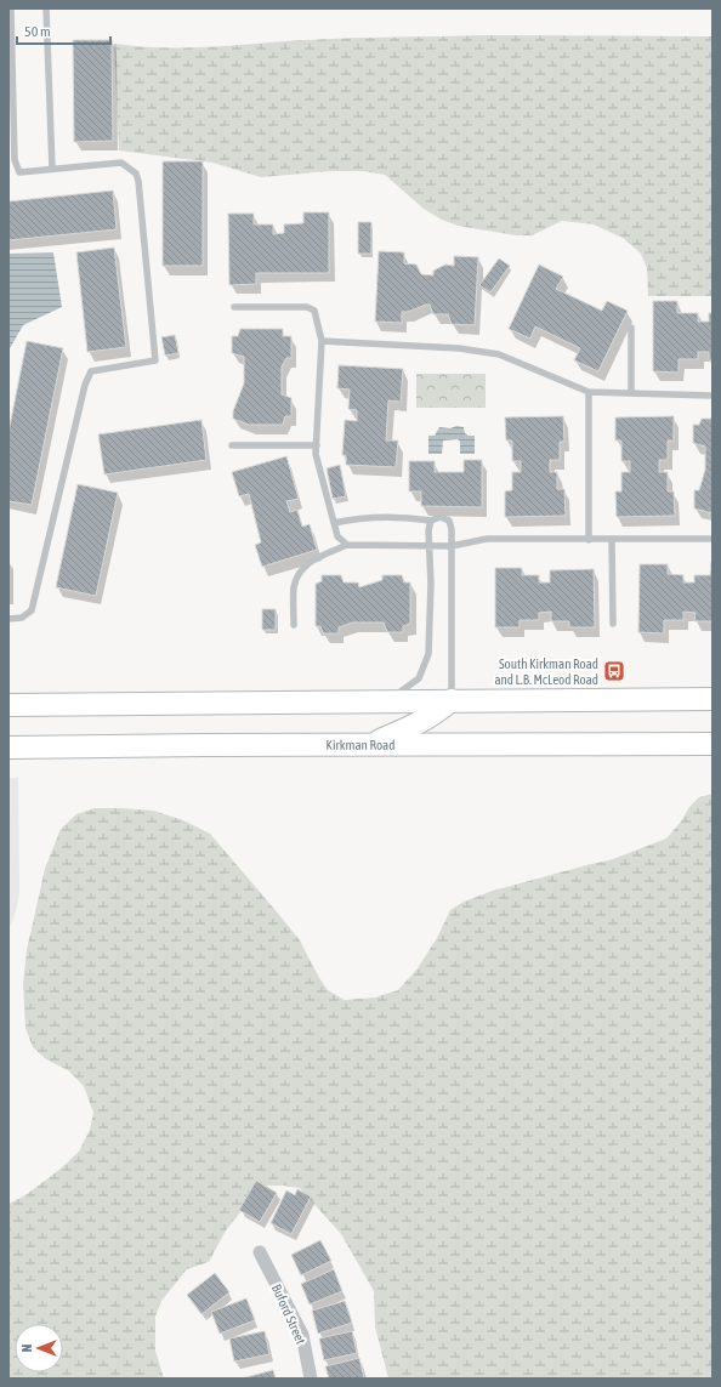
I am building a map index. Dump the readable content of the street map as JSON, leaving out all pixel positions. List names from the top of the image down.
{
  "streets": {
    "main road": ["Kirkman Road"],
    "street": ["Buford Street"]
  },
  "places": {
    "bus stop": ["South Kirkman Road and L.B. McLeod Road"]
  },
  "scale_bar": "50 m",
  "north": "left"
}
